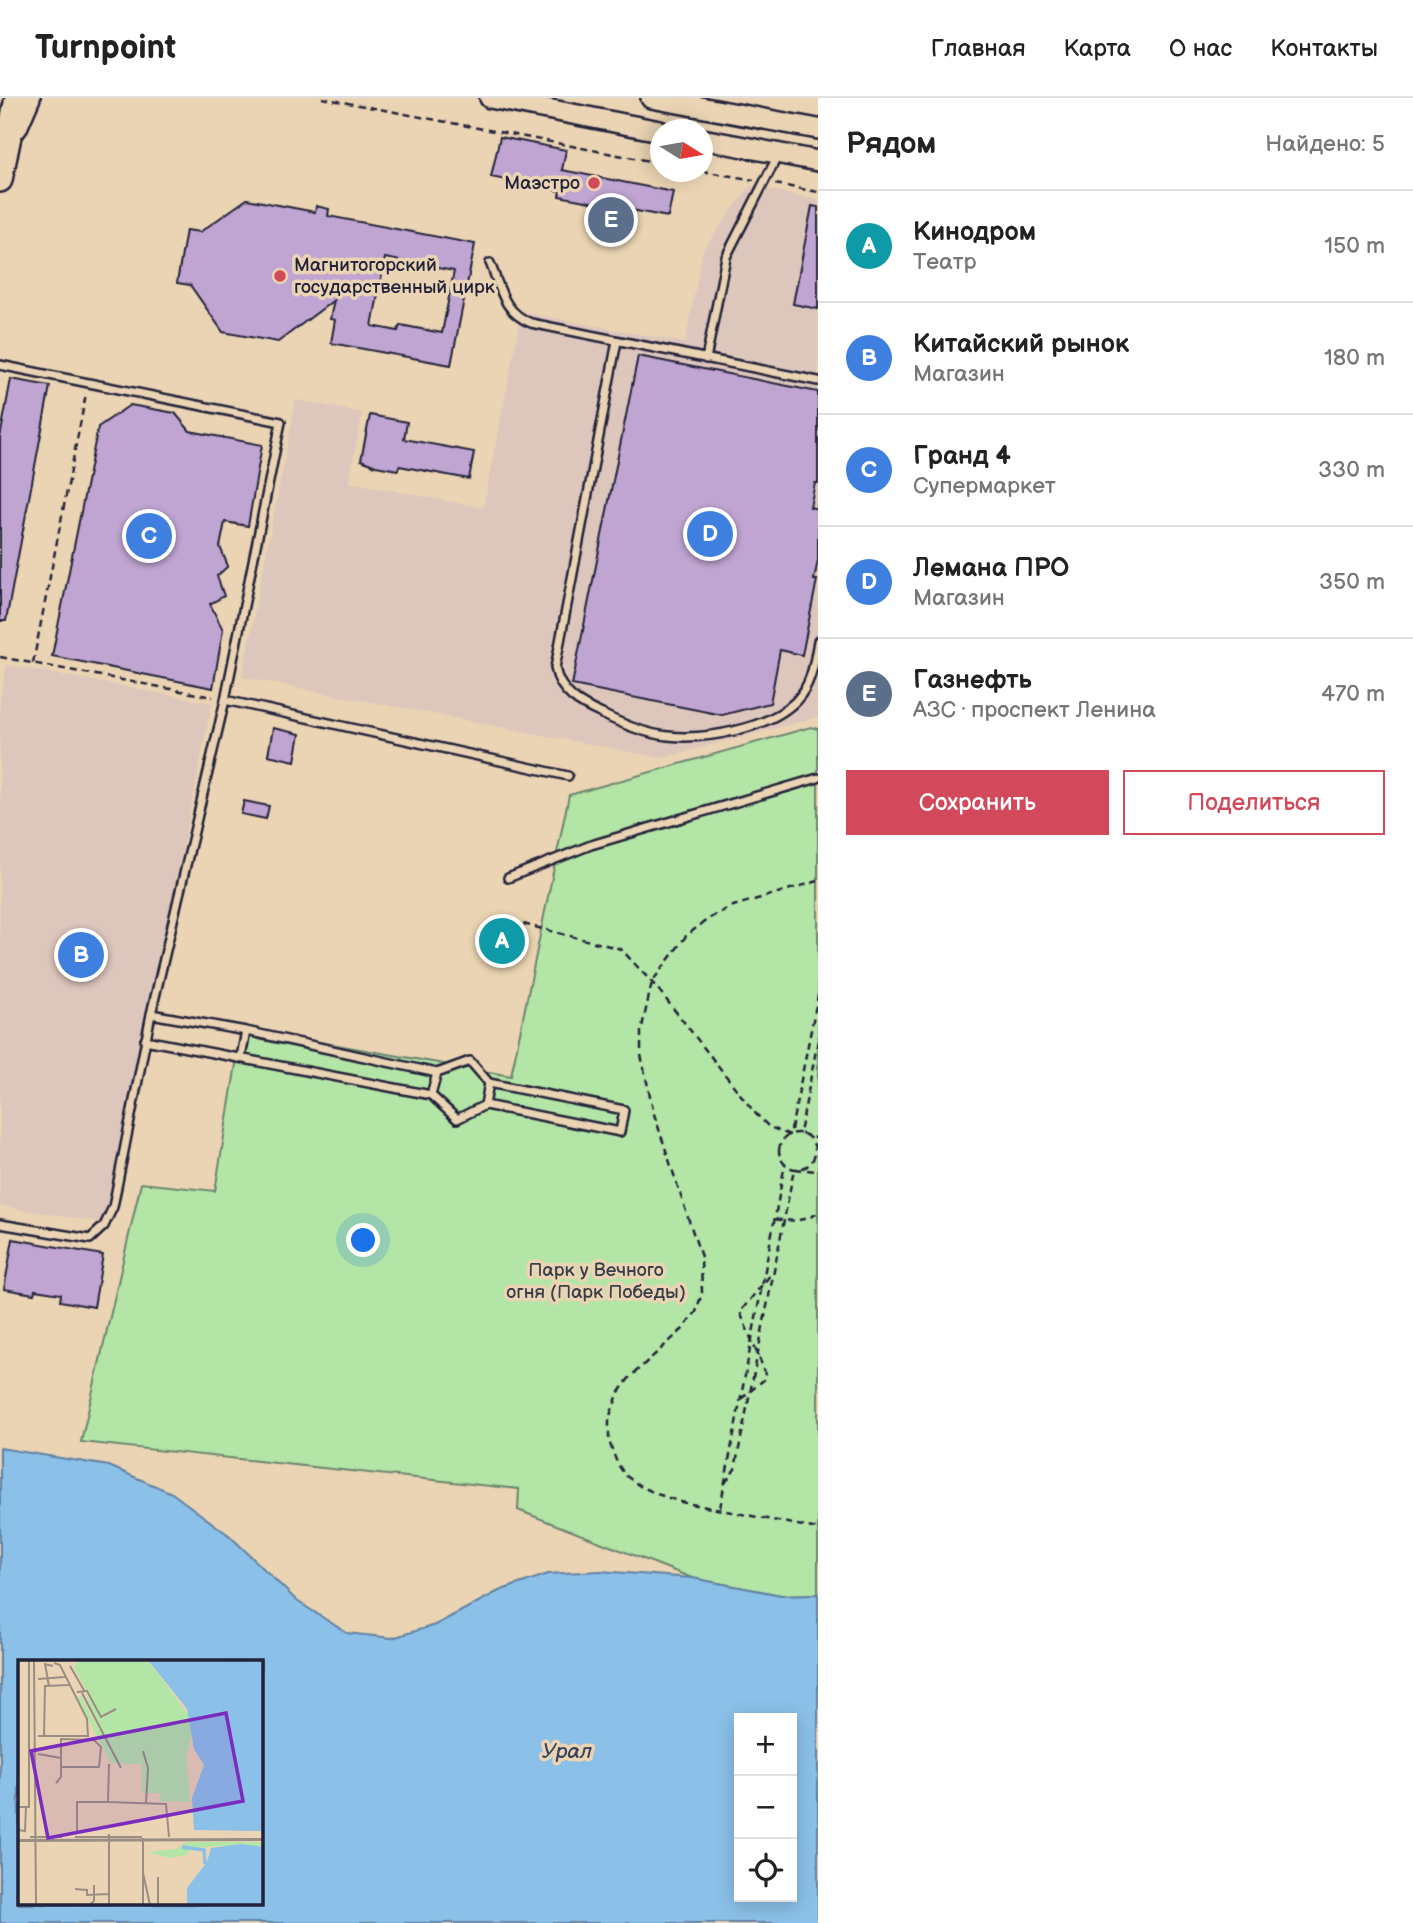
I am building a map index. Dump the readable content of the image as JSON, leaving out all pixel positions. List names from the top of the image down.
{
  "water": ["Урал"],
  "parks": ["Парк у Вечного огня (Парк Победы)"],
  "places": ["Маэстро", "Магнитогорский государственный цирк"],
  "north": "right",
  "page": {
    "header": "Turnpoint",
    "nav": [
      "Главная",
      "Карта",
      "О нас",
      "Контакты"
    ],
    "heading": ["Рядом", "Найдено: 5"],
    "list": [
      {
        "mark": "A",
        "name": "Кинодром",
        "note": "Театр",
        "value": "150 m"
      },
      {
        "mark": "B",
        "name": "Китайский рынок",
        "note": "Магазин",
        "value": "180 m"
      },
      {
        "mark": "C",
        "name": "Гранд 4",
        "note": "Супермаркет",
        "value": "330 m"
      },
      {
        "mark": "D",
        "name": "Лемана ПРО",
        "note": "Магазин",
        "value": "350 m"
      },
      {
        "mark": "E",
        "name": "Газнефть",
        "note": "АЗС · проспект Ленина",
        "value": "470 m"
      }
    ],
    "pins": [
      "E",
      "D",
      "C",
      "A",
      "B"
    ],
    "buttons": ["Сохранить", "Поделиться"],
    "map_buttons": ["+", "−"]
  }
}
